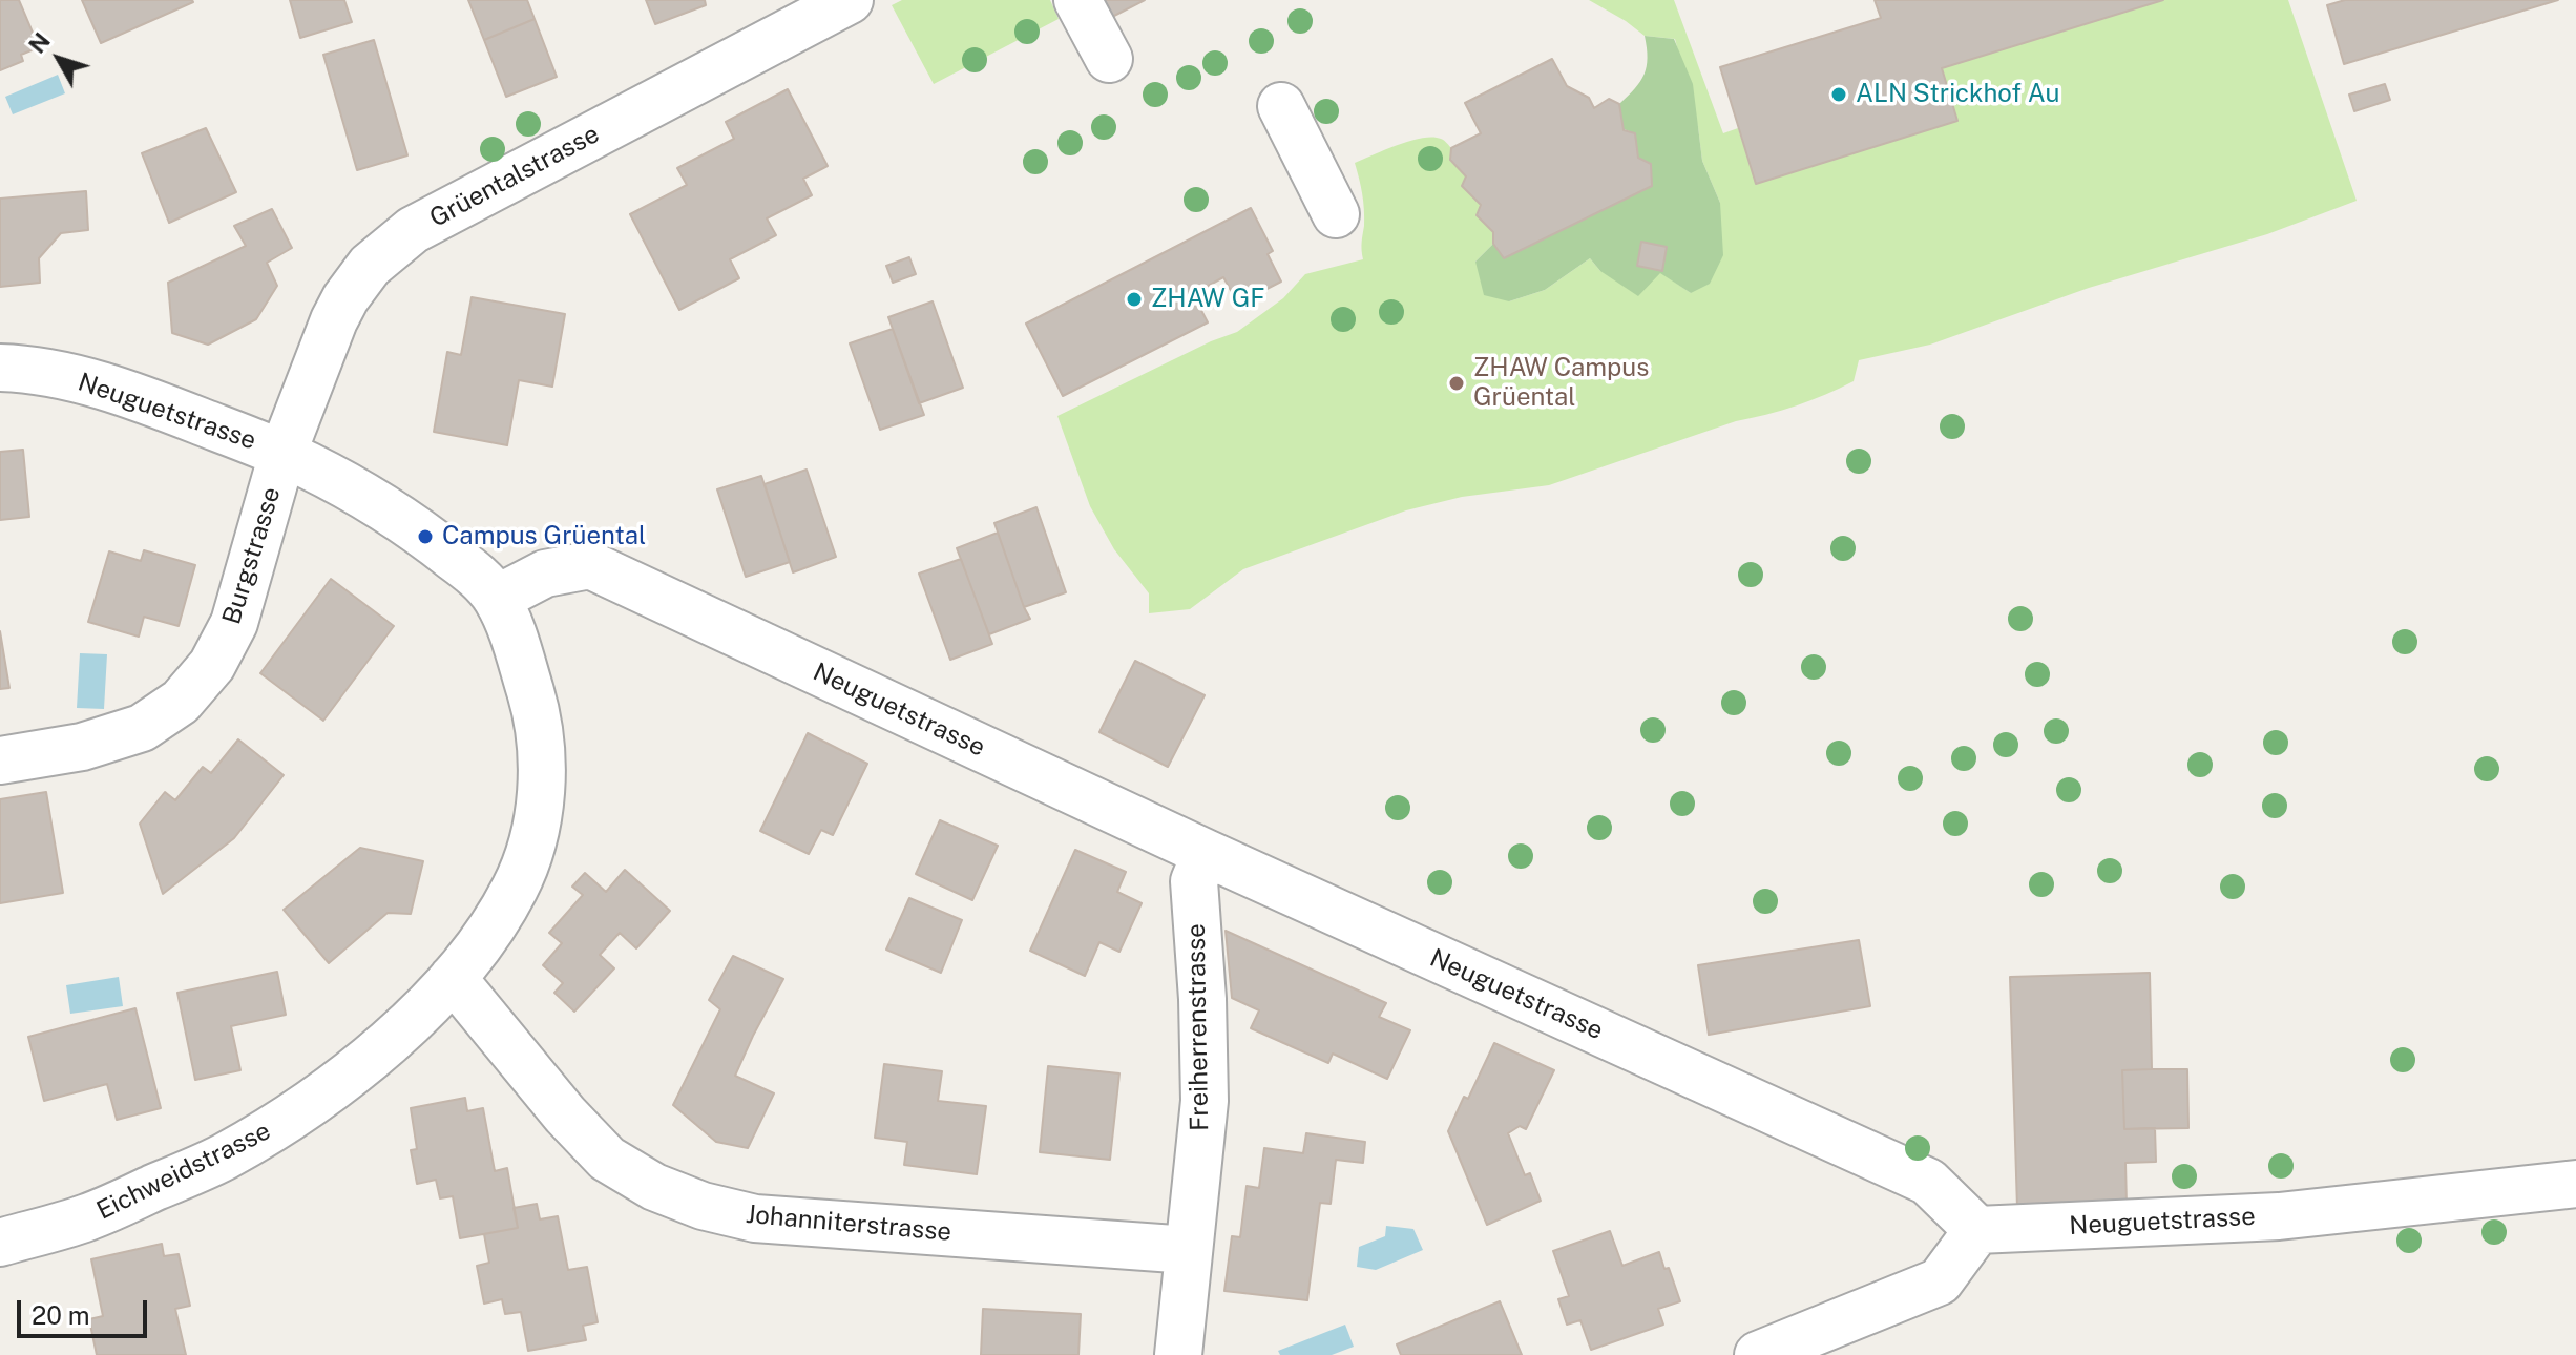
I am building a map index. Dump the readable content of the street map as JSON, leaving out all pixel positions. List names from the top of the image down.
{
  "streets": {
    "street": [
      "Grüentalstrasse",
      "Neuguetstrasse",
      "Burgstrasse",
      "Freiherrenstrasse",
      "Eichweidstrasse",
      "Johanniterstrasse"
    ]
  },
  "crossings": [
    ["Grüentalstrasse", "Neuguetstrasse"],
    ["Grüentalstrasse", "Burgstrasse"],
    ["Grüentalstrasse", "Eichweidstrasse"],
    ["Neuguetstrasse", "Burgstrasse"],
    ["Neuguetstrasse", "Freiherrenstrasse"],
    ["Neuguetstrasse", "Eichweidstrasse"],
    ["Burgstrasse", "Eichweidstrasse"],
    ["Freiherrenstrasse", "Johanniterstrasse"],
    ["Eichweidstrasse", "Johanniterstrasse"]
  ],
  "places": [
    "ALN Strickhof Au",
    "ZHAW GF",
    "ZHAW Campus Grüental",
    "Campus Grüental"
  ],
  "scale_bar": "20 m",
  "north": "top left"
}
